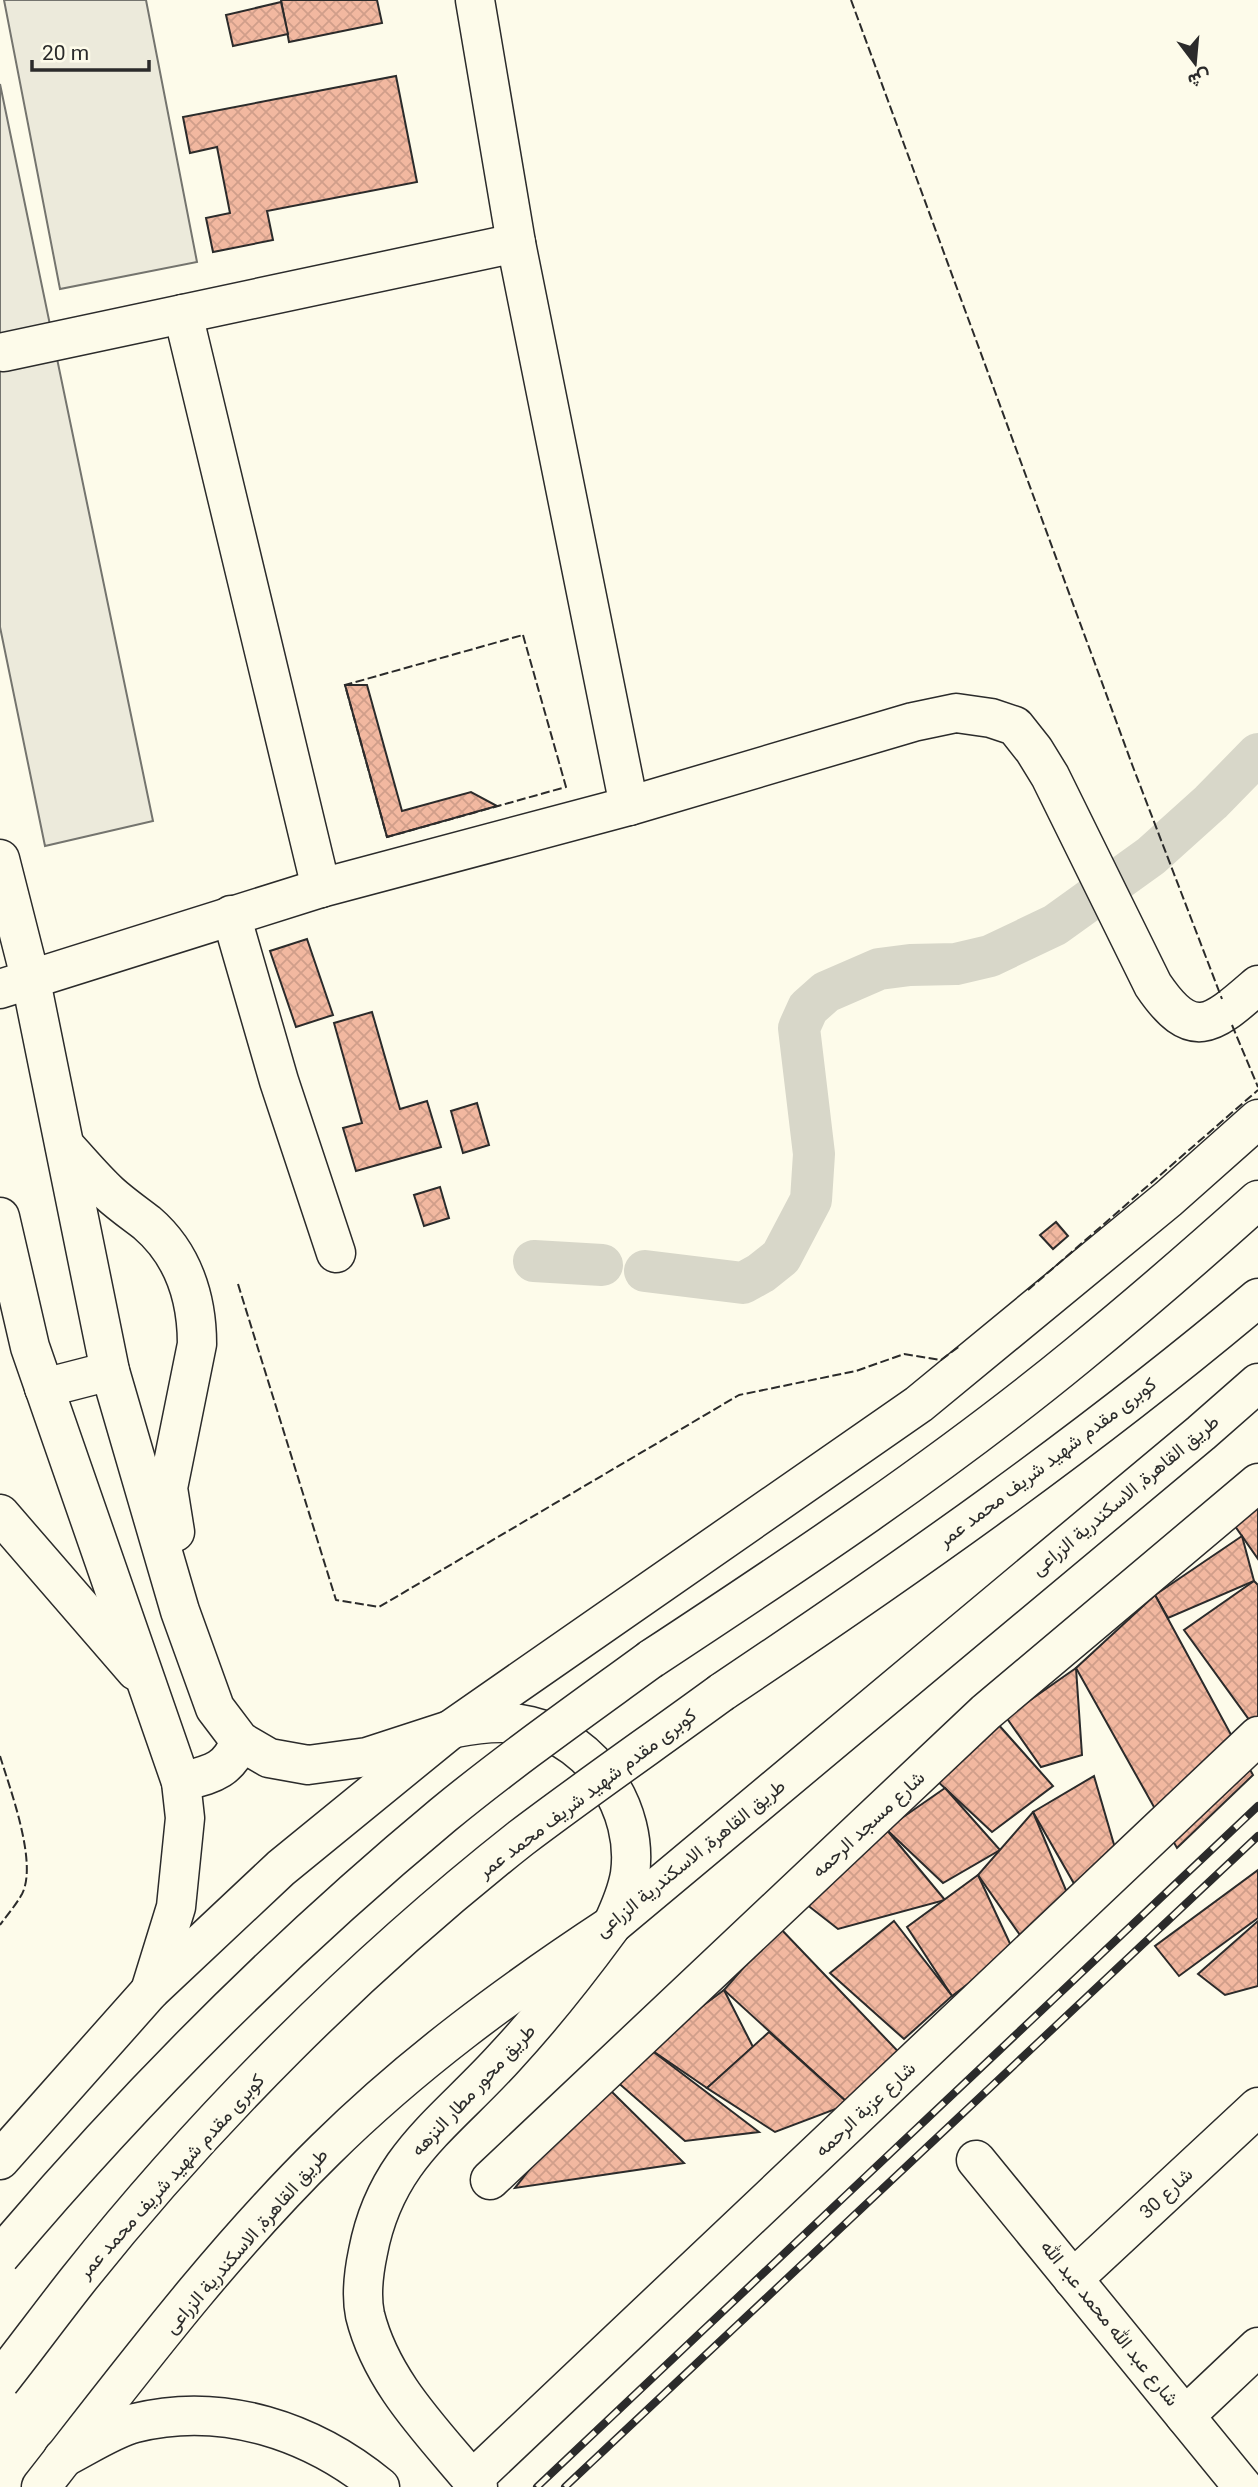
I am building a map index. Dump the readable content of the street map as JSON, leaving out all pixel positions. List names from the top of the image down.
{
  "streets": {
    "main road": [
      "كوبرى مقدم شهيد شريف محمد عمر",
      "طريق القاهرة, الاسكندرية الزراعى",
      "شارع مسجد الرحمه",
      "طريق محور مطار النزهه",
      "شارع عزبة الرحمه",
      "شارع 30",
      "شارع عبد الله محمد عبد الله"
    ]
  },
  "crossings": [
    ["طريق القاهرة, الاسكندرية الزراعى", "طريق محور مطار النزهه"],
    ["طريق محور مطار النزهه", "شارع عزبة الرحمه"],
    ["شارع 30", "شارع عبد الله محمد عبد الله"]
  ],
  "scale_bar": "20 m",
  "north": "bottom"
}
